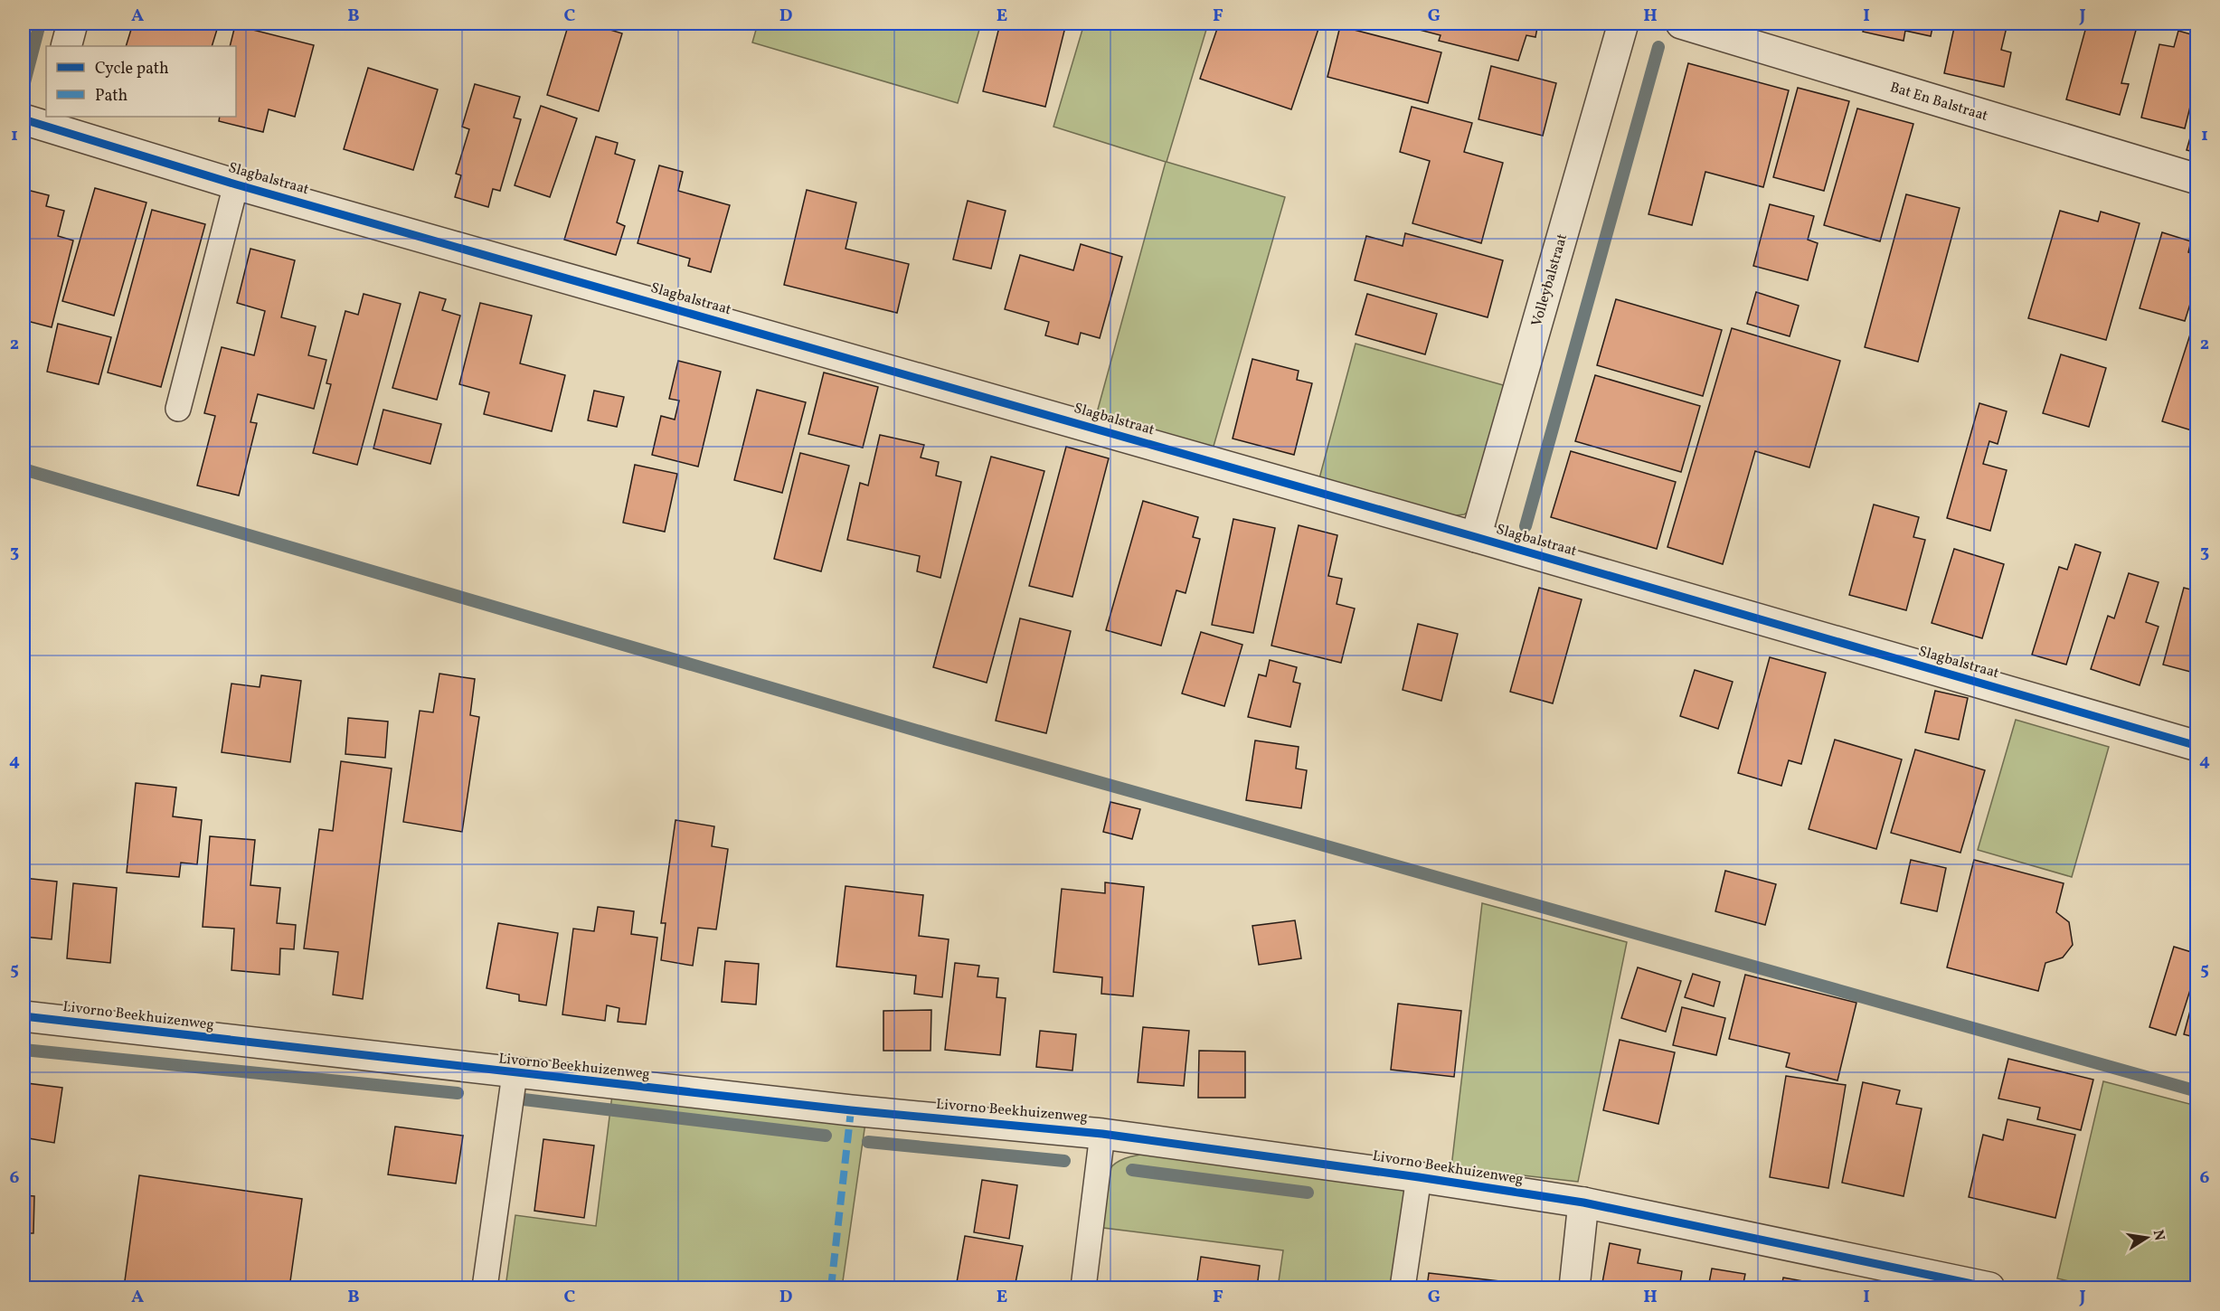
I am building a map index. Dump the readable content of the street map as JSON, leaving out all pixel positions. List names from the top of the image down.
{
  "streets": {
    "street": [
      "Bat En Balstraat",
      "Slagbalstraat",
      "Volleybalstraat",
      "Livorno Beekhuizenweg"
    ]
  },
  "crossings": [
    ["Slagbalstraat", "Volleybalstraat"]
  ],
  "legend": ["Cycle path", "Path"],
  "north": "right",
  "grid": {
    "columns": [
      "A",
      "B",
      "C",
      "D",
      "E",
      "F",
      "G",
      "H",
      "I",
      "J"
    ],
    "rows": [
      "1",
      "2",
      "3",
      "4",
      "5",
      "6"
    ]
  }
}
